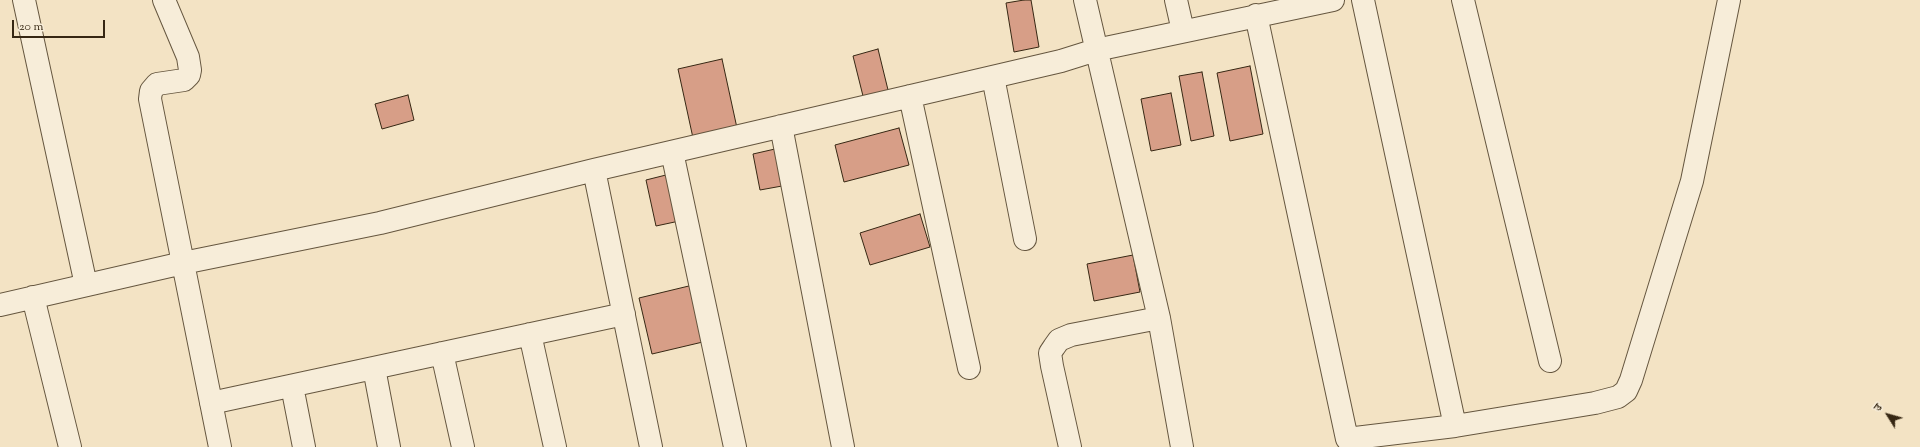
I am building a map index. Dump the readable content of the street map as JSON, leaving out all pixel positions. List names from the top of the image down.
{
  "scale_bar": "20 m",
  "north": "top left"
}
